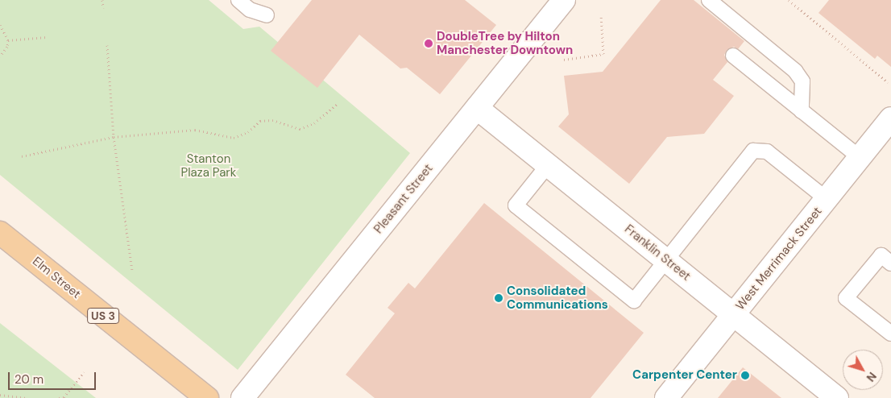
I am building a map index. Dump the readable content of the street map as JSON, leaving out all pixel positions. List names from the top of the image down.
{
  "streets": {
    "main road": ["Elm Street", "US 3"],
    "street": ["Pleasant Street", "Franklin Street", "West Merrimack Street"]
  },
  "crossings": [
    ["Pleasant Street", "Franklin Street"],
    ["Franklin Street", "West Merrimack Street"]
  ],
  "parks": ["Stanton Plaza Park"],
  "places": ["DoubleTree by Hilton Manchester Downtown", "Consolidated Communications", "Carpenter Center"],
  "scale_bar": "20 m",
  "north": "bottom right"
}
